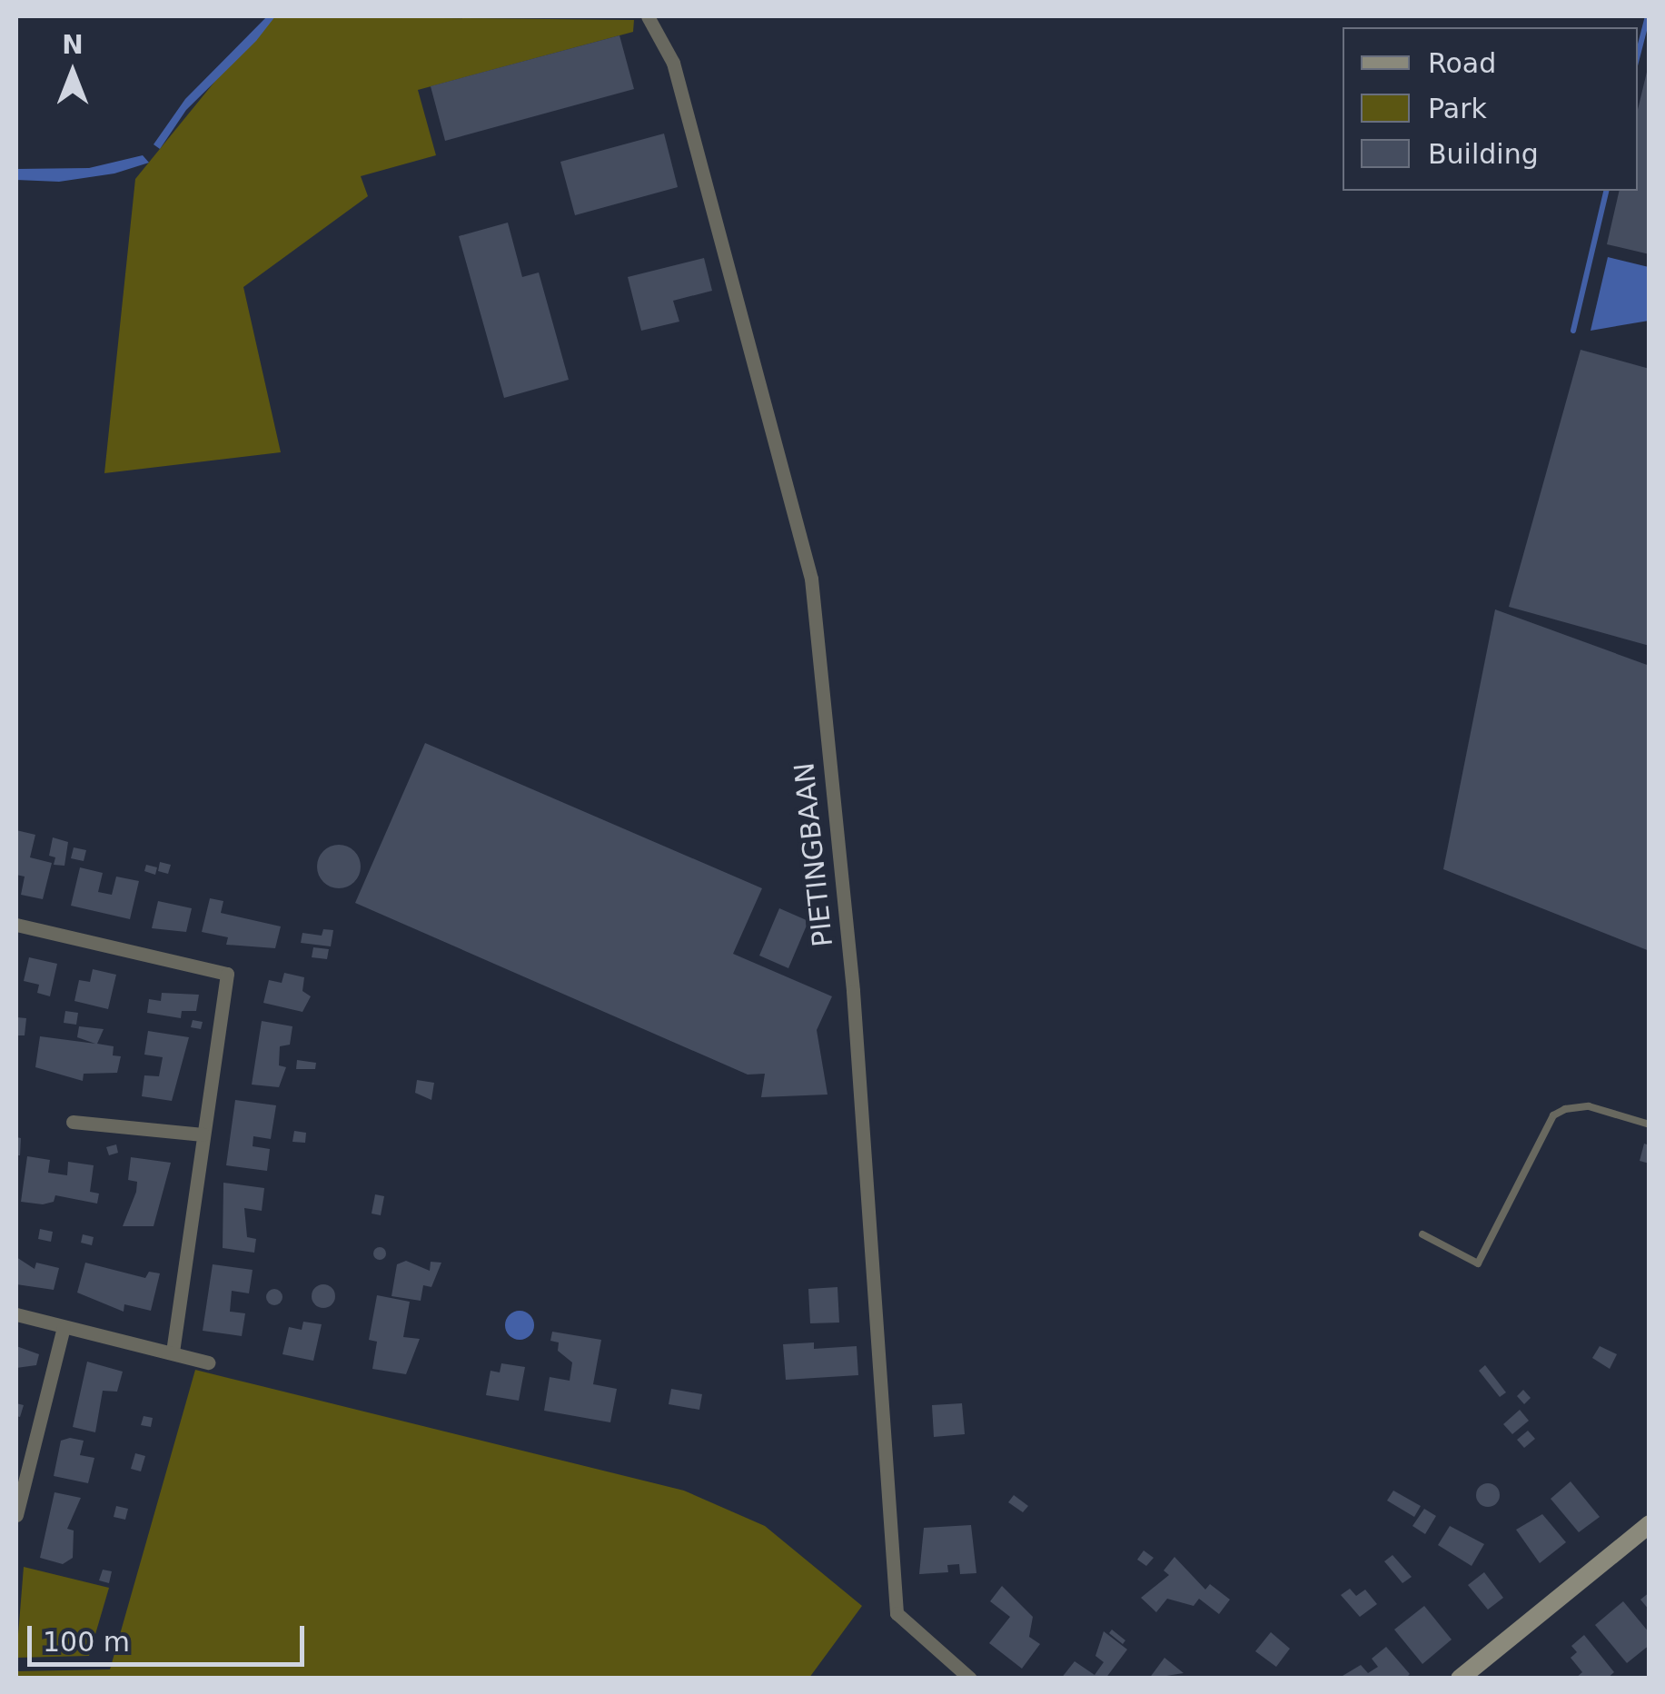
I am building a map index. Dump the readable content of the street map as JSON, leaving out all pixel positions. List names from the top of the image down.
{
  "streets": {
    "street": ["PIETINGBAAN"]
  },
  "legend": ["Road", "Park", "Building"],
  "scale_bar": "100 m",
  "north": "top"
}
